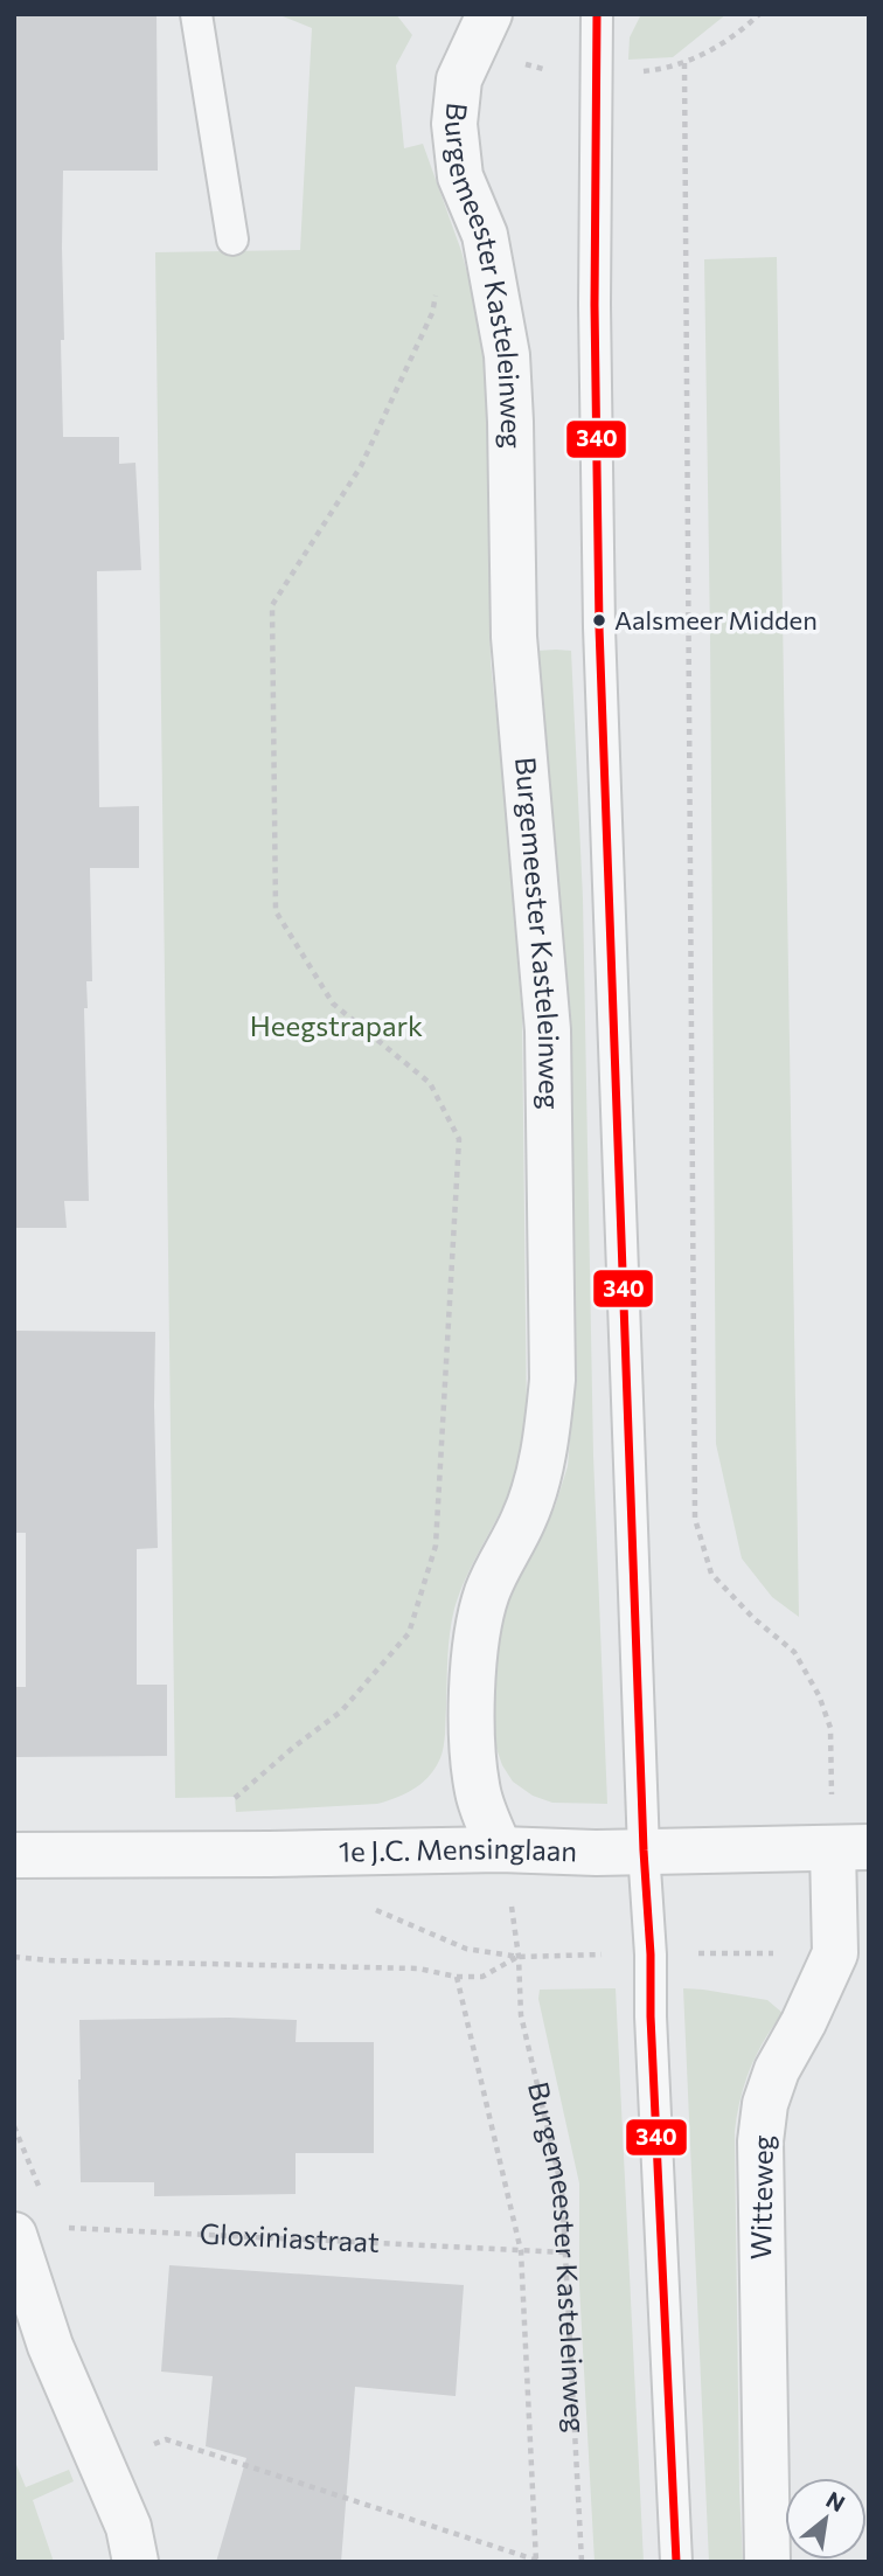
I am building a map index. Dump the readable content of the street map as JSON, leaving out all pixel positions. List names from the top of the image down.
{
  "streets": {
    "street": ["Burgemeester Kasteleinweg", "1e J.C. Mensinglaan", "Witteweg"],
    "path": ["Gloxiniastraat"]
  },
  "crossings": [
    ["Burgemeester Kasteleinweg", "1e J.C. Mensinglaan"],
    ["Burgemeester Kasteleinweg", "Gloxiniastraat"],
    ["1e J.C. Mensinglaan", "Witteweg"]
  ],
  "parks": ["Heegstrapark"],
  "places": ["Aalsmeer Midden"],
  "lines": ["transit line 340"],
  "north": "top right"
}
